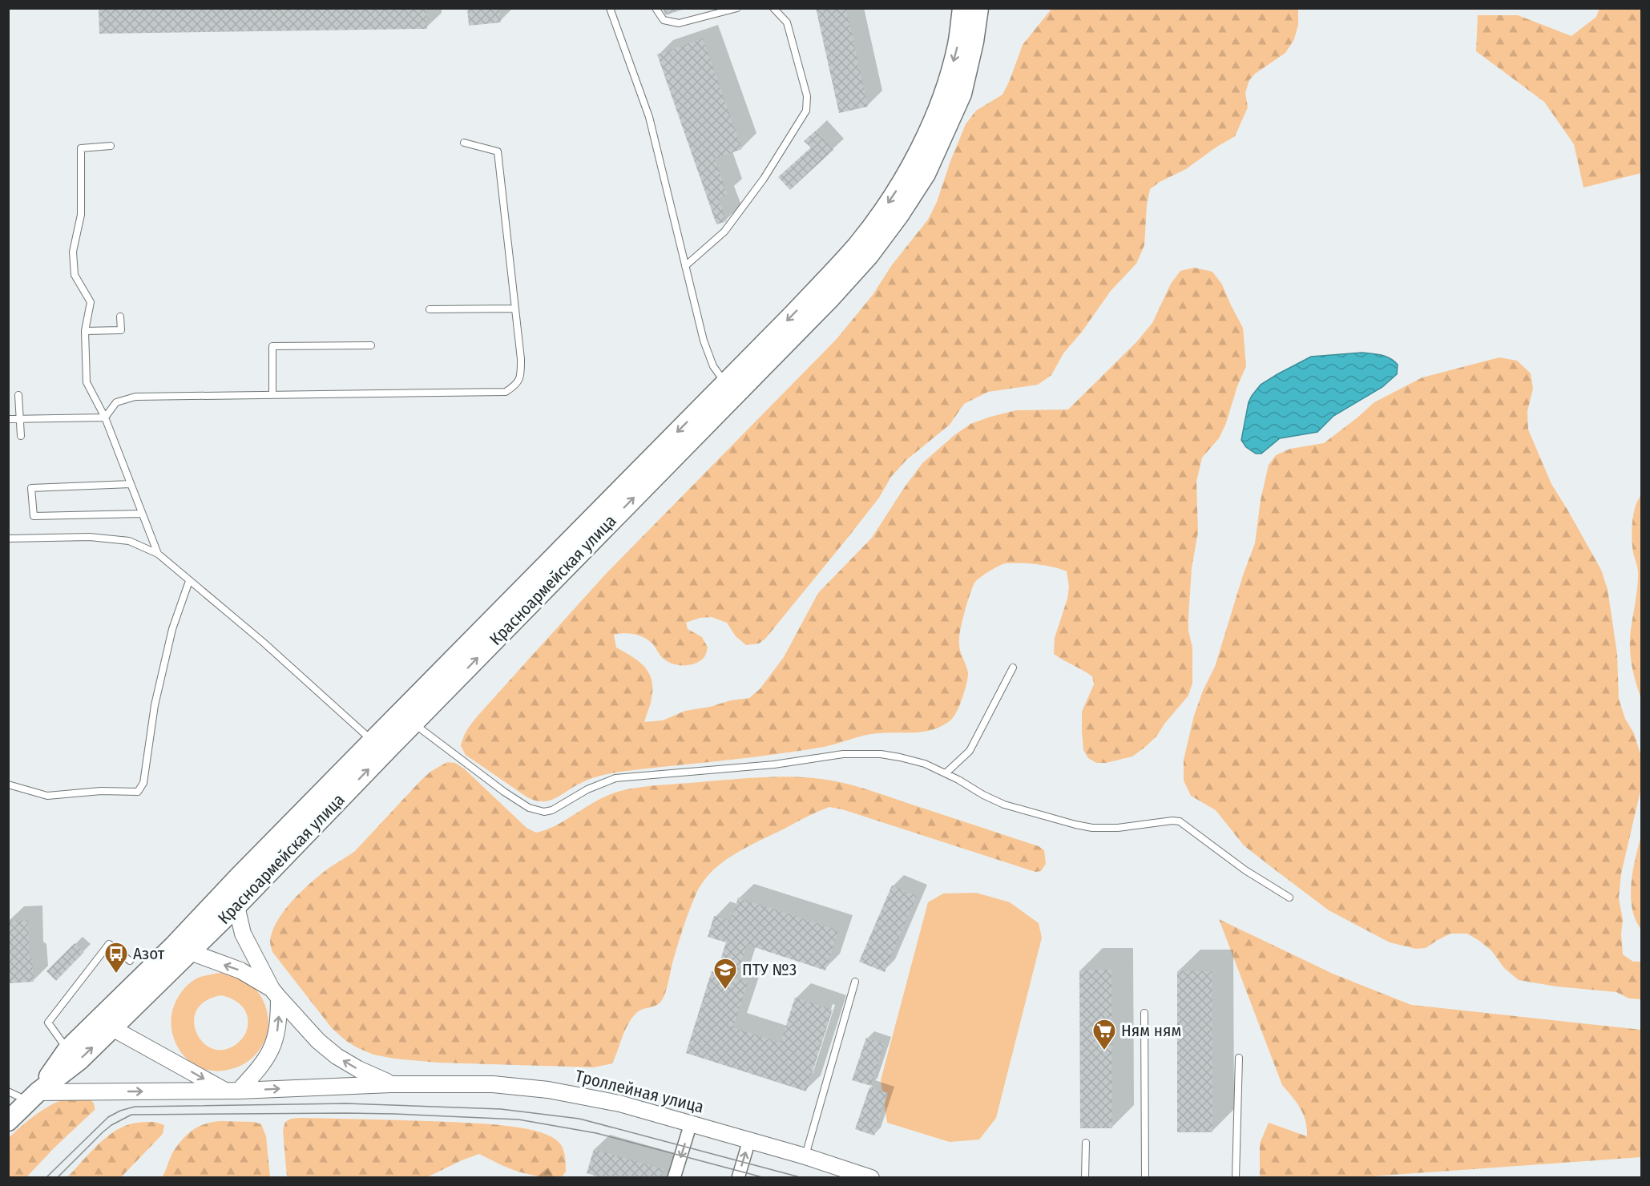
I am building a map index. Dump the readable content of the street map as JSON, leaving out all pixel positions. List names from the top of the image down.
{
  "streets": {
    "main road": ["Красноармейская улица"],
    "street": ["Троллейная улица"]
  },
  "one_way": ["Троллейная улица"],
  "places": {
    "bus stop": ["Азот"],
    "school or university": ["ПТУ №3"],
    "supermarket": ["Ням ням"]
  }
}
